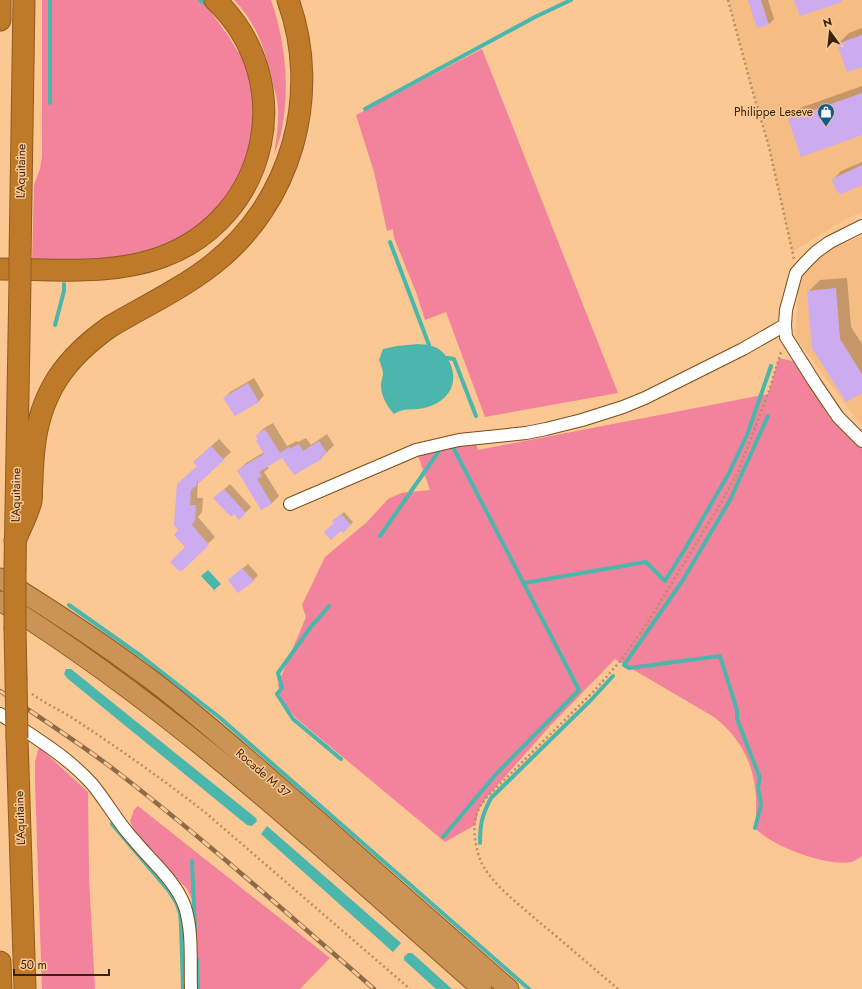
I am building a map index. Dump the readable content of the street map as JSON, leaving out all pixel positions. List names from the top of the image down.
{
  "streets": {
    "highway": ["L'Aquitaine", "Rocade M 37"]
  },
  "crossings": [
    ["L'Aquitaine", "Rocade M 37"]
  ],
  "places": {
    "shop": ["Philippe Leseve"]
  },
  "scale_bar": "50 m",
  "north": "top"
}
